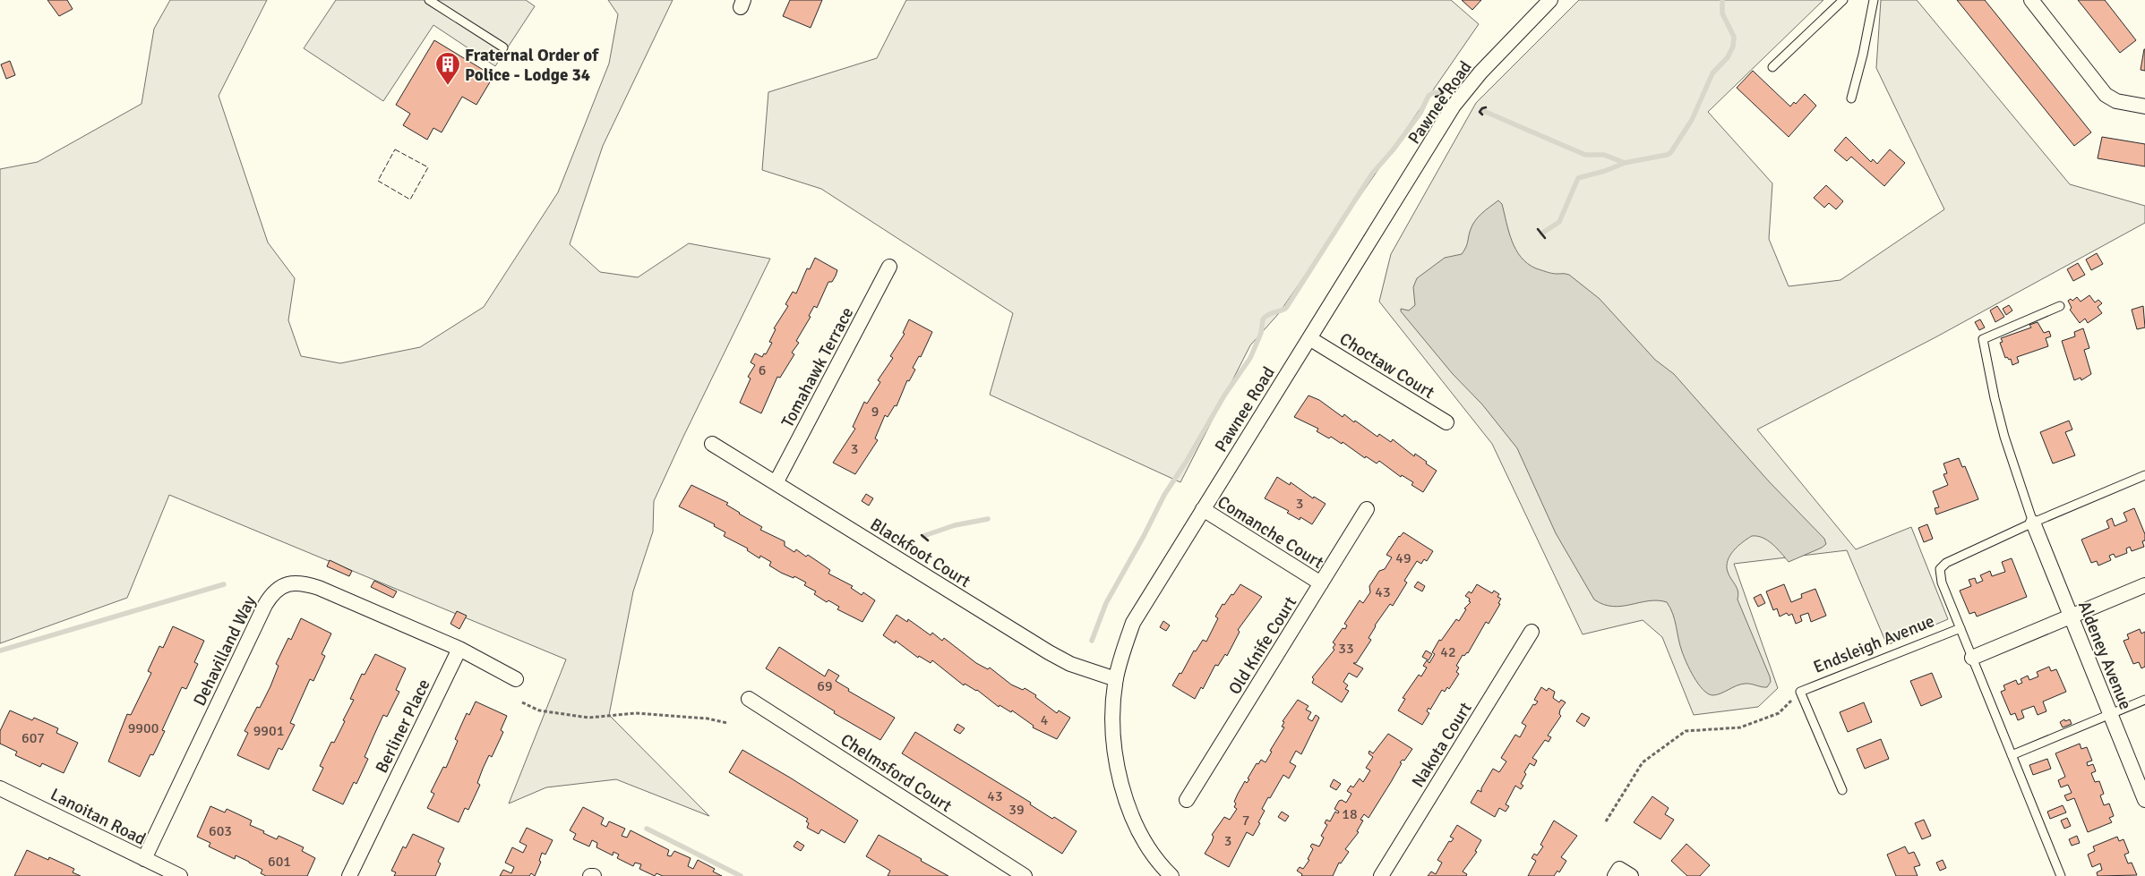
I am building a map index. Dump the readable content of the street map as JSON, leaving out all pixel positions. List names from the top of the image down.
{
  "streets": {
    "street": [
      "Pawnee Road",
      "Choctaw Court",
      "Tomahawk Terrace",
      "Comanche Court",
      "Blackfoot Court",
      "Old Knife Court",
      "Dehavilland Way",
      "Aldeney Avenue",
      "Berliner Place",
      "Nakota Court",
      "Chelmsford Court",
      "Lanoitan Road"
    ],
    "lane": ["Endsleigh Avenue"]
  },
  "crossings": [
    ["Pawnee Road", "Choctaw Court"],
    ["Pawnee Road", "Comanche Court"],
    ["Pawnee Road", "Blackfoot Court"],
    ["Tomahawk Terrace", "Blackfoot Court"],
    ["Comanche Court", "Old Knife Court"],
    ["Dehavilland Way", "Berliner Place"],
    ["Dehavilland Way", "Lanoitan Road"]
  ],
  "places": {
    "building": ["Fraternal Order of Police - Lodge 34"]
  },
  "house_numbers": [
    "6",
    "9",
    "3",
    "3",
    "49",
    "43",
    "33",
    "42",
    "69",
    "4",
    "9900",
    "9901",
    "607",
    "43",
    "39",
    "18",
    "7",
    "603",
    "3",
    "601"
  ]
}
